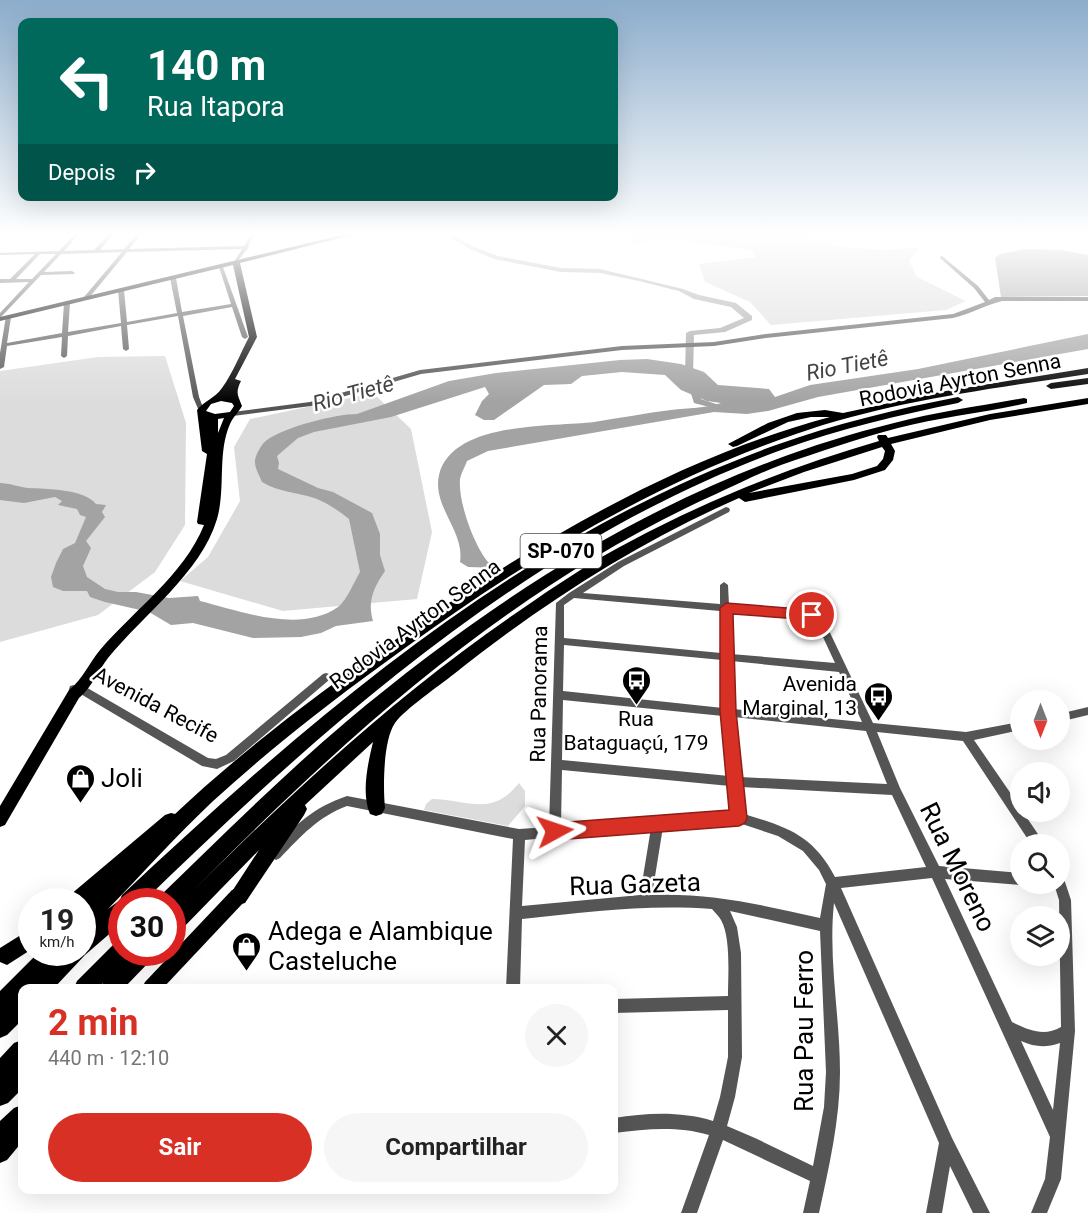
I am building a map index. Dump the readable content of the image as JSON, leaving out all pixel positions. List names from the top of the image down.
{
  "streets": {
    "highway": ["Rodovia Ayrton Senna", "SP-070"],
    "street": [
      "Rua Panorama",
      "Avenida Recife",
      "Rua Moreno",
      "Rua Gazeta",
      "Rua Pau Ferro"
    ]
  },
  "crossings": [
    ["Rua Gazeta", "Rua Pau Ferro"]
  ],
  "water": ["Rio Tietê"],
  "places": {
    "bus stop": ["Rua Bataguaçú, 179", "Avenida Marginal, 13"],
    "shop": ["Joli", "Adega e Alambique Casteluche"]
  },
  "north": "bottom",
  "page": {
    "turn": ["140 m", "Rua Itapora"],
    "then": "Depois",
    "speed": "19 km/h",
    "limit": "30",
    "heading": ["2 min", "440 m · 12:10"],
    "buttons": ["Sair", "Compartilhar"]
  }
}
